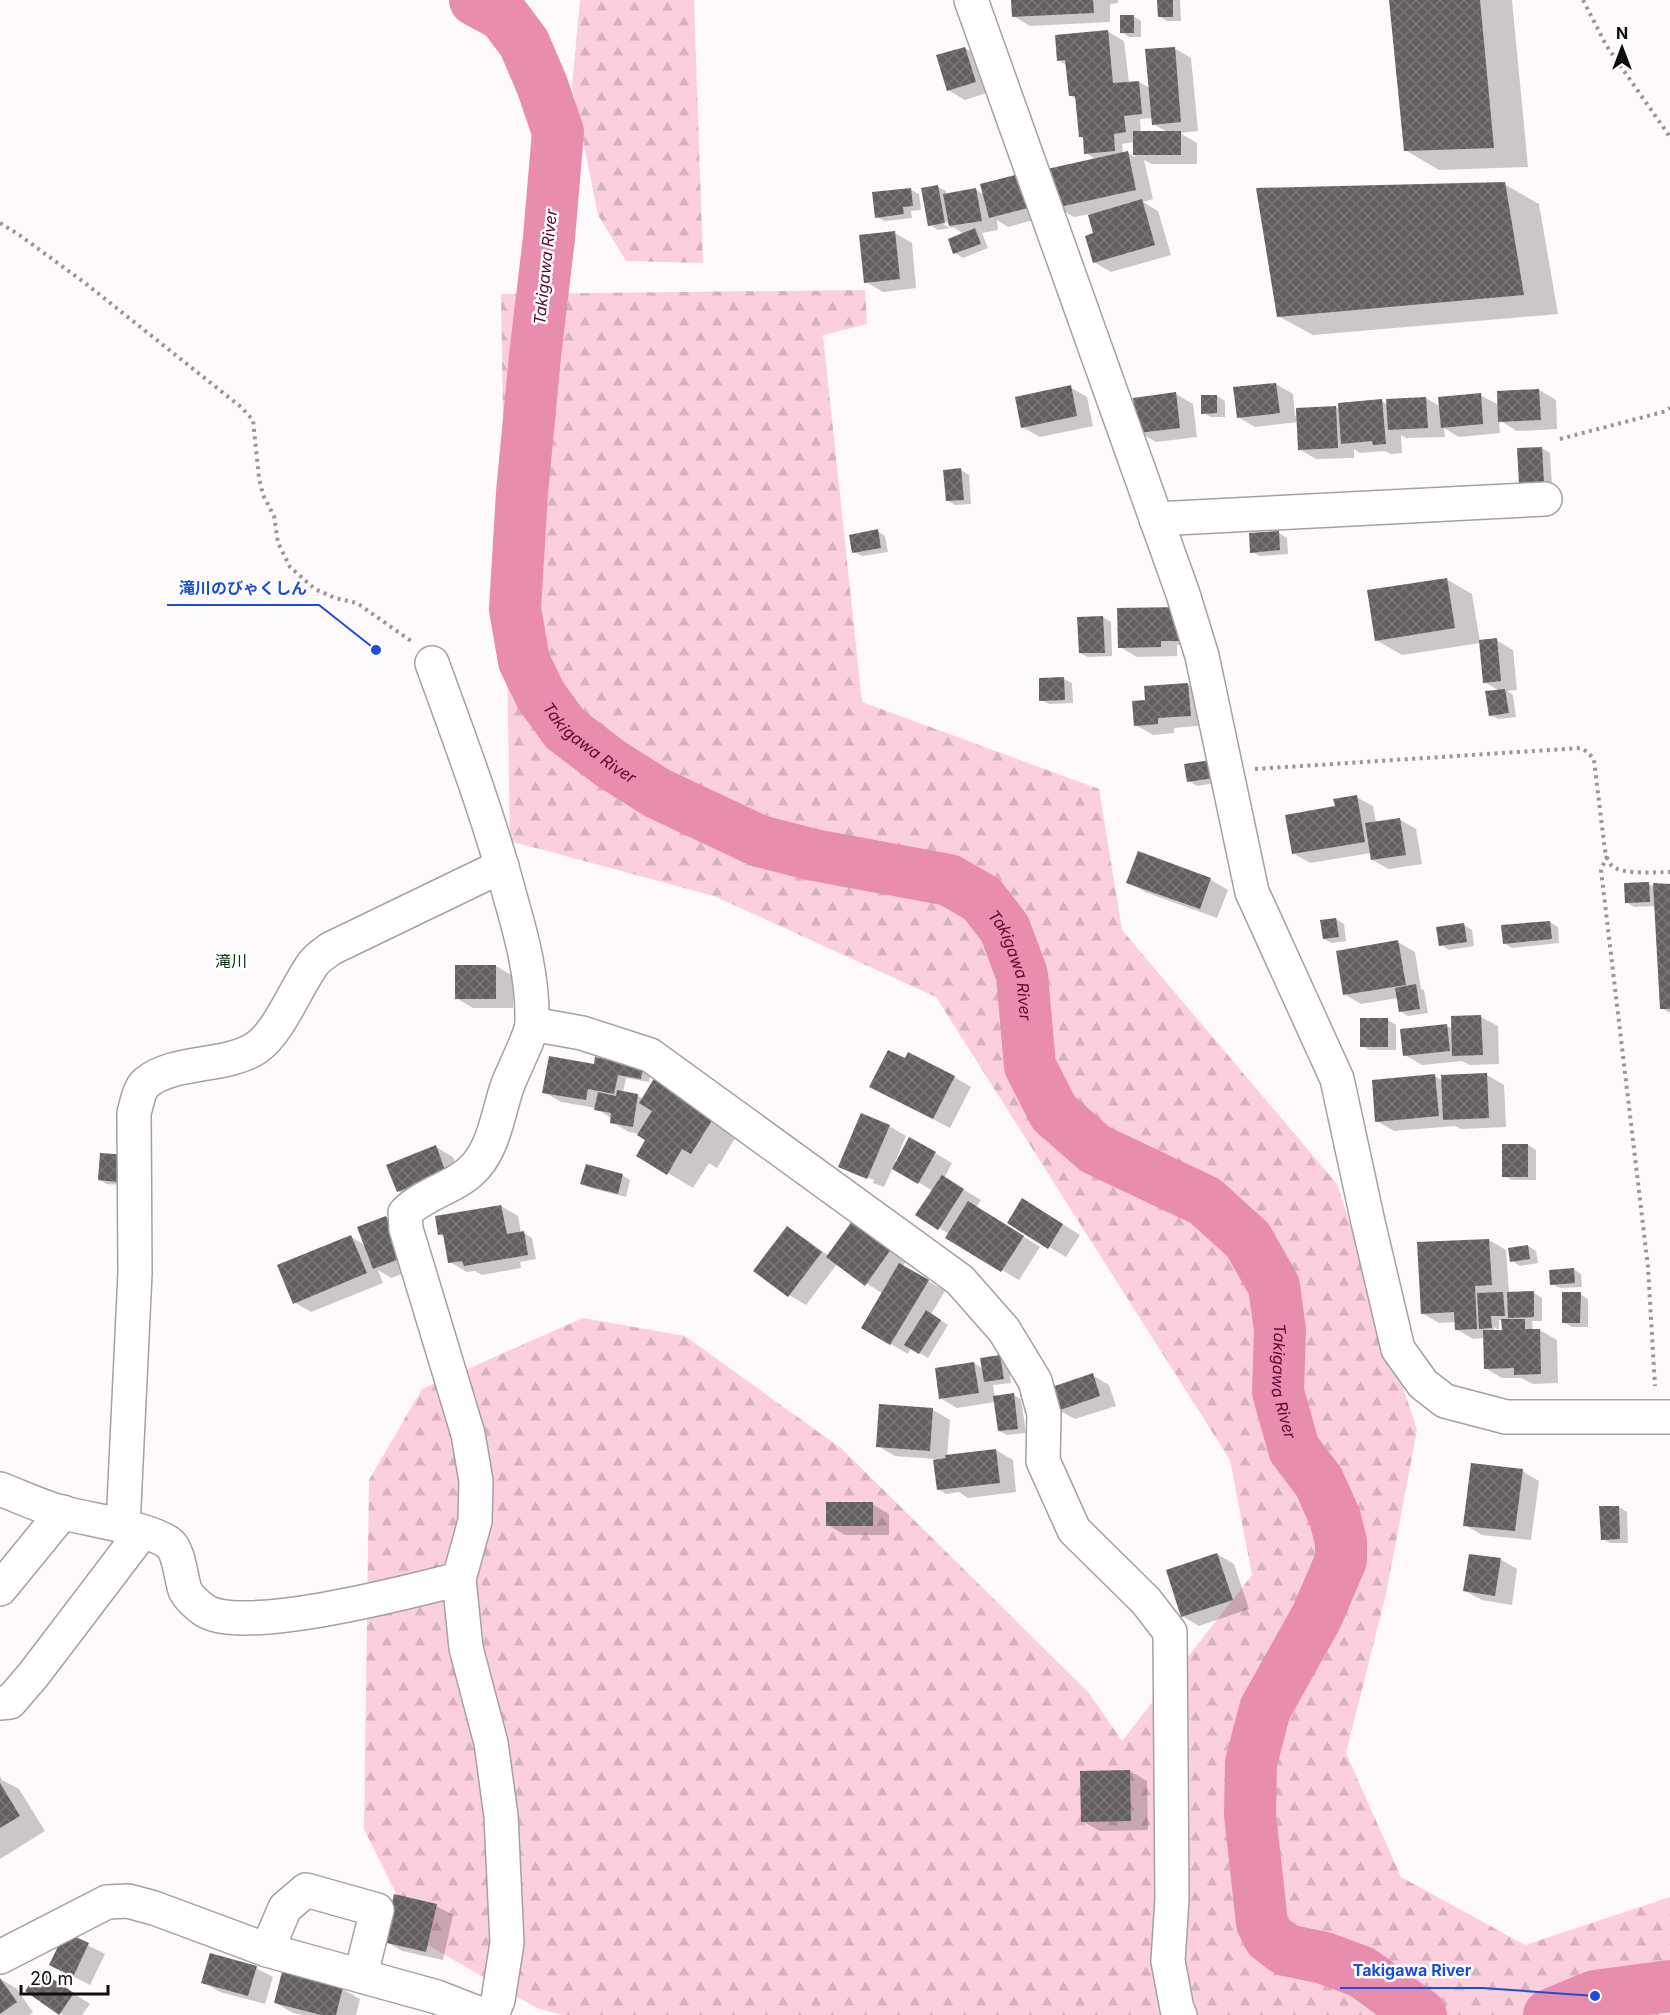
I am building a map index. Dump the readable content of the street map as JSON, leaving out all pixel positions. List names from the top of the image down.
{
  "districts": ["滝川"],
  "water": ["Takigawa River"],
  "places": ["滝川のびゃくしん", "Takigawa River"],
  "scale_bar": "20 m",
  "north": "top"
}
